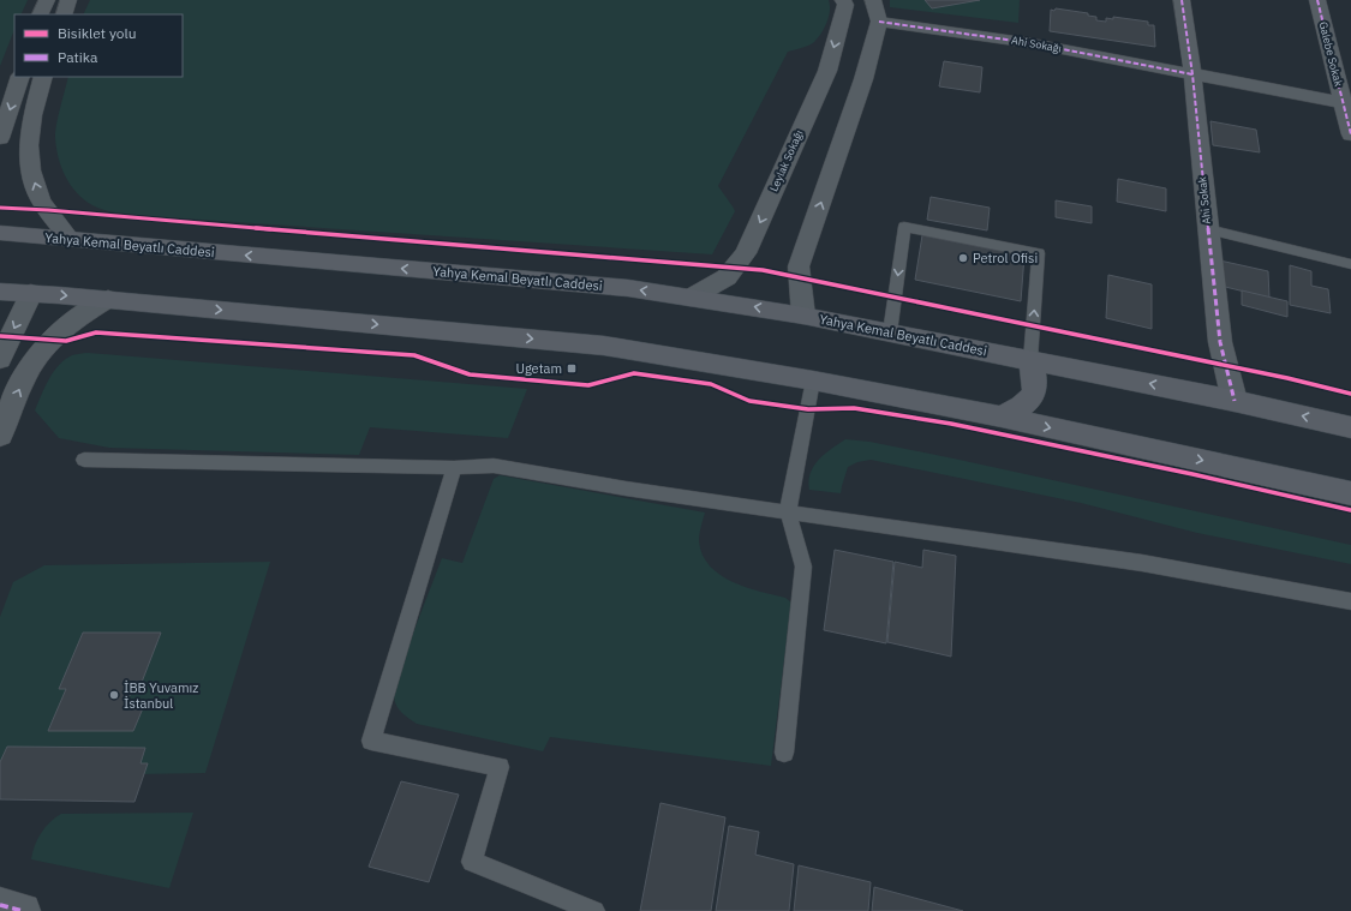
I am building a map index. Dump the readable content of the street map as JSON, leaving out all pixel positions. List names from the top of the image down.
{
  "streets": {
    "main road": ["Yahya Kemal Beyatlı Caddesi"],
    "street": [
      "Ahi Sokağı",
      "Galebe Sokak",
      "Leylak Sokağı",
      "Ahi Sokak"
    ]
  },
  "crossings": [
    ["Ahi Sokağı", "Galebe Sokak"],
    ["Ahi Sokağı", "Ahi Sokak"],
    ["Leylak Sokağı", "Yahya Kemal Beyatlı Caddesi"],
    ["Ahi Sokak", "Yahya Kemal Beyatlı Caddesi"]
  ],
  "places": {
    "other": ["Petrol Ofisi", "İBB Yuvamız İstanbul"],
    "transit": ["Ugetam"]
  },
  "legend": ["Bisiklet yolu", "Patika"]
}
